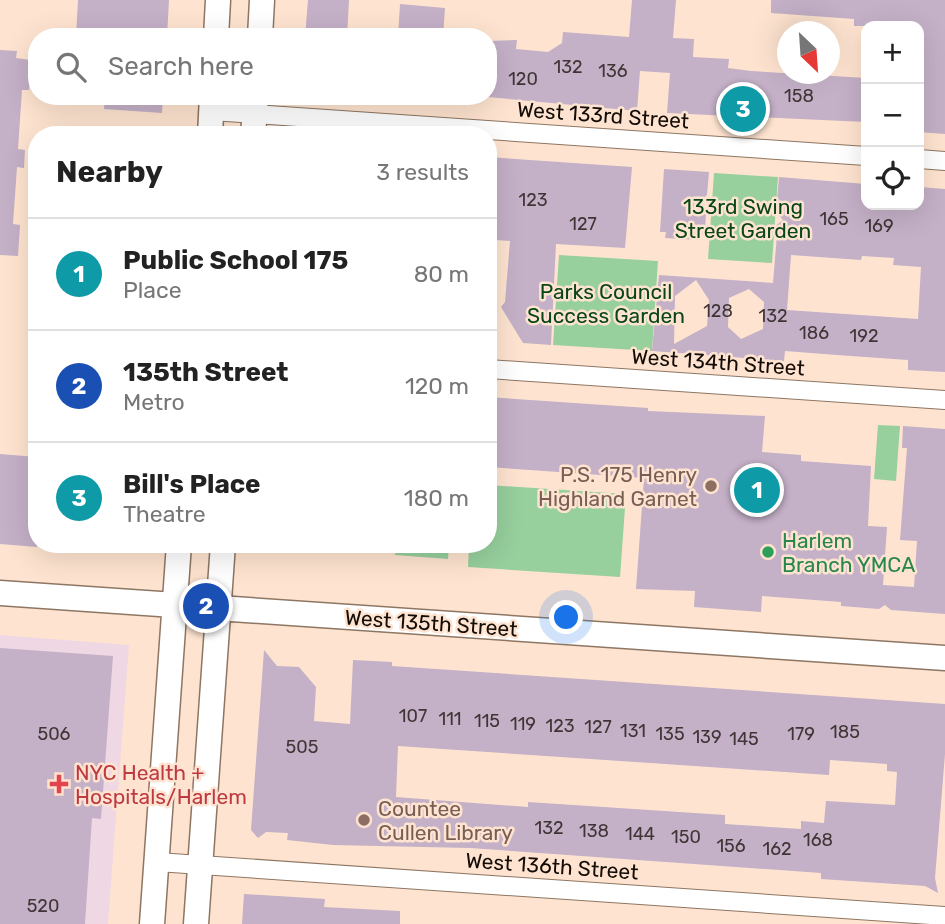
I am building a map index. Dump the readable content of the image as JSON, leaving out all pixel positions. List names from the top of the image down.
{
  "streets": {
    "street": [
      "West 133rd Street",
      "West 134th Street",
      "West 135th Street",
      "West 136th Street"
    ]
  },
  "parks": ["133rd Swing Street Garden", "Parks Council Success Garden"],
  "places": {
    "other": ["P.S. 175 Henry Highland Garnet", "Harlem Branch YMCA", "Countee Cullen Library"],
    "health": ["NYC Health + Hospitals/Harlem"]
  },
  "house_numbers": [
    "132",
    "136",
    "120",
    "158",
    "123",
    "165",
    "127",
    "169",
    "128",
    "132",
    "186",
    "192",
    "107",
    "111",
    "115",
    "119",
    "123",
    "127",
    "131",
    "185",
    "506",
    "135",
    "179",
    "139",
    "145",
    "505",
    "132",
    "138",
    "144",
    "150",
    "168",
    "156",
    "162",
    "520"
  ],
  "north": "bottom right",
  "page": {
    "map_buttons": ["+", "−"],
    "search": "Search here",
    "pins": ["3", "1", "2"],
    "heading": ["Nearby", "3 results"],
    "list": [
      {
        "mark": "1",
        "name": "Public School 175",
        "note": "Place",
        "value": "80 m"
      },
      {
        "mark": "2",
        "name": "135th Street",
        "note": "Metro",
        "value": "120 m"
      },
      {
        "mark": "3",
        "name": "Bill's Place",
        "note": "Theatre",
        "value": "180 m"
      }
    ]
  }
}
